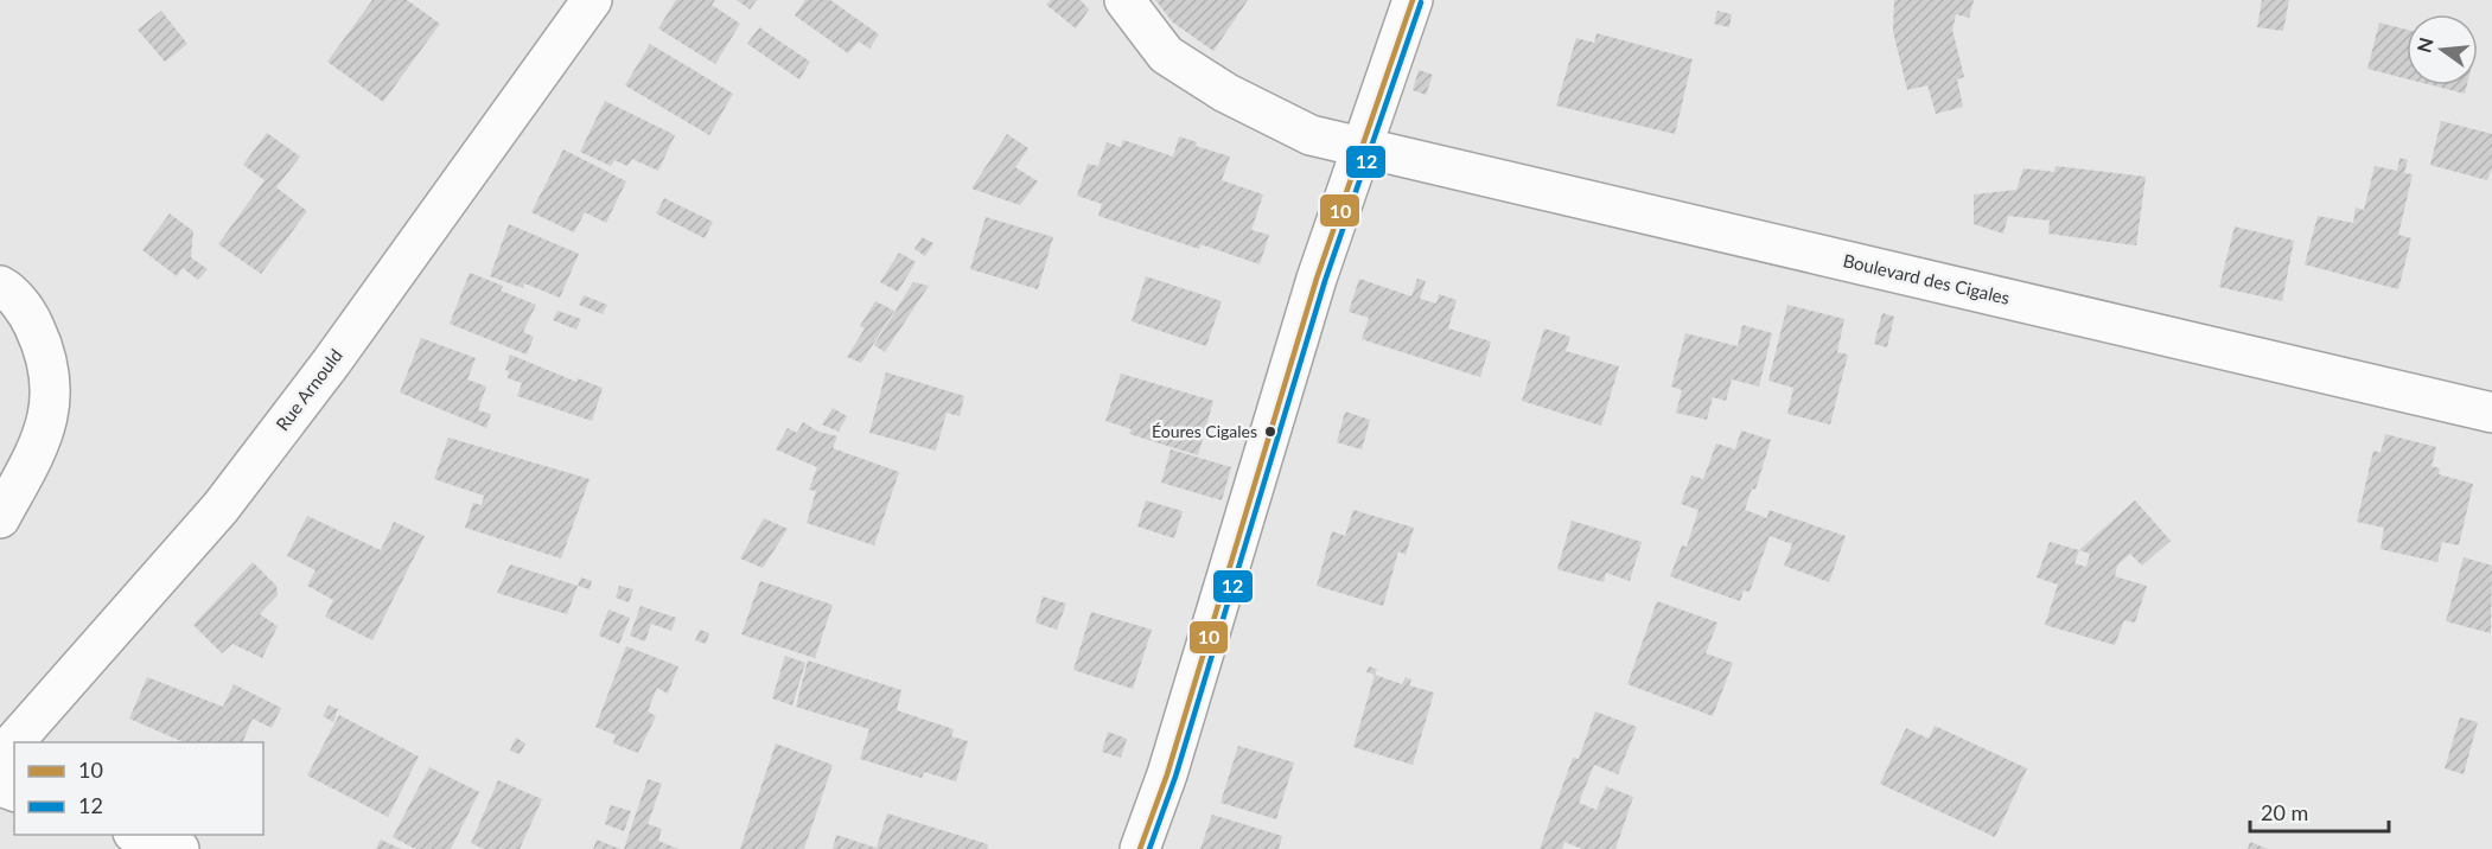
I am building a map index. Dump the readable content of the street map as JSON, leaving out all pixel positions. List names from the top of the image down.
{
  "streets": {
    "street": ["Boulevard des Cigales", "Rue Arnould"]
  },
  "places": ["Éoures Cigales"],
  "lines": ["transit line 10", "transit line 12"],
  "legend": ["10", "12"],
  "scale_bar": "20 m",
  "north": "left"
}
